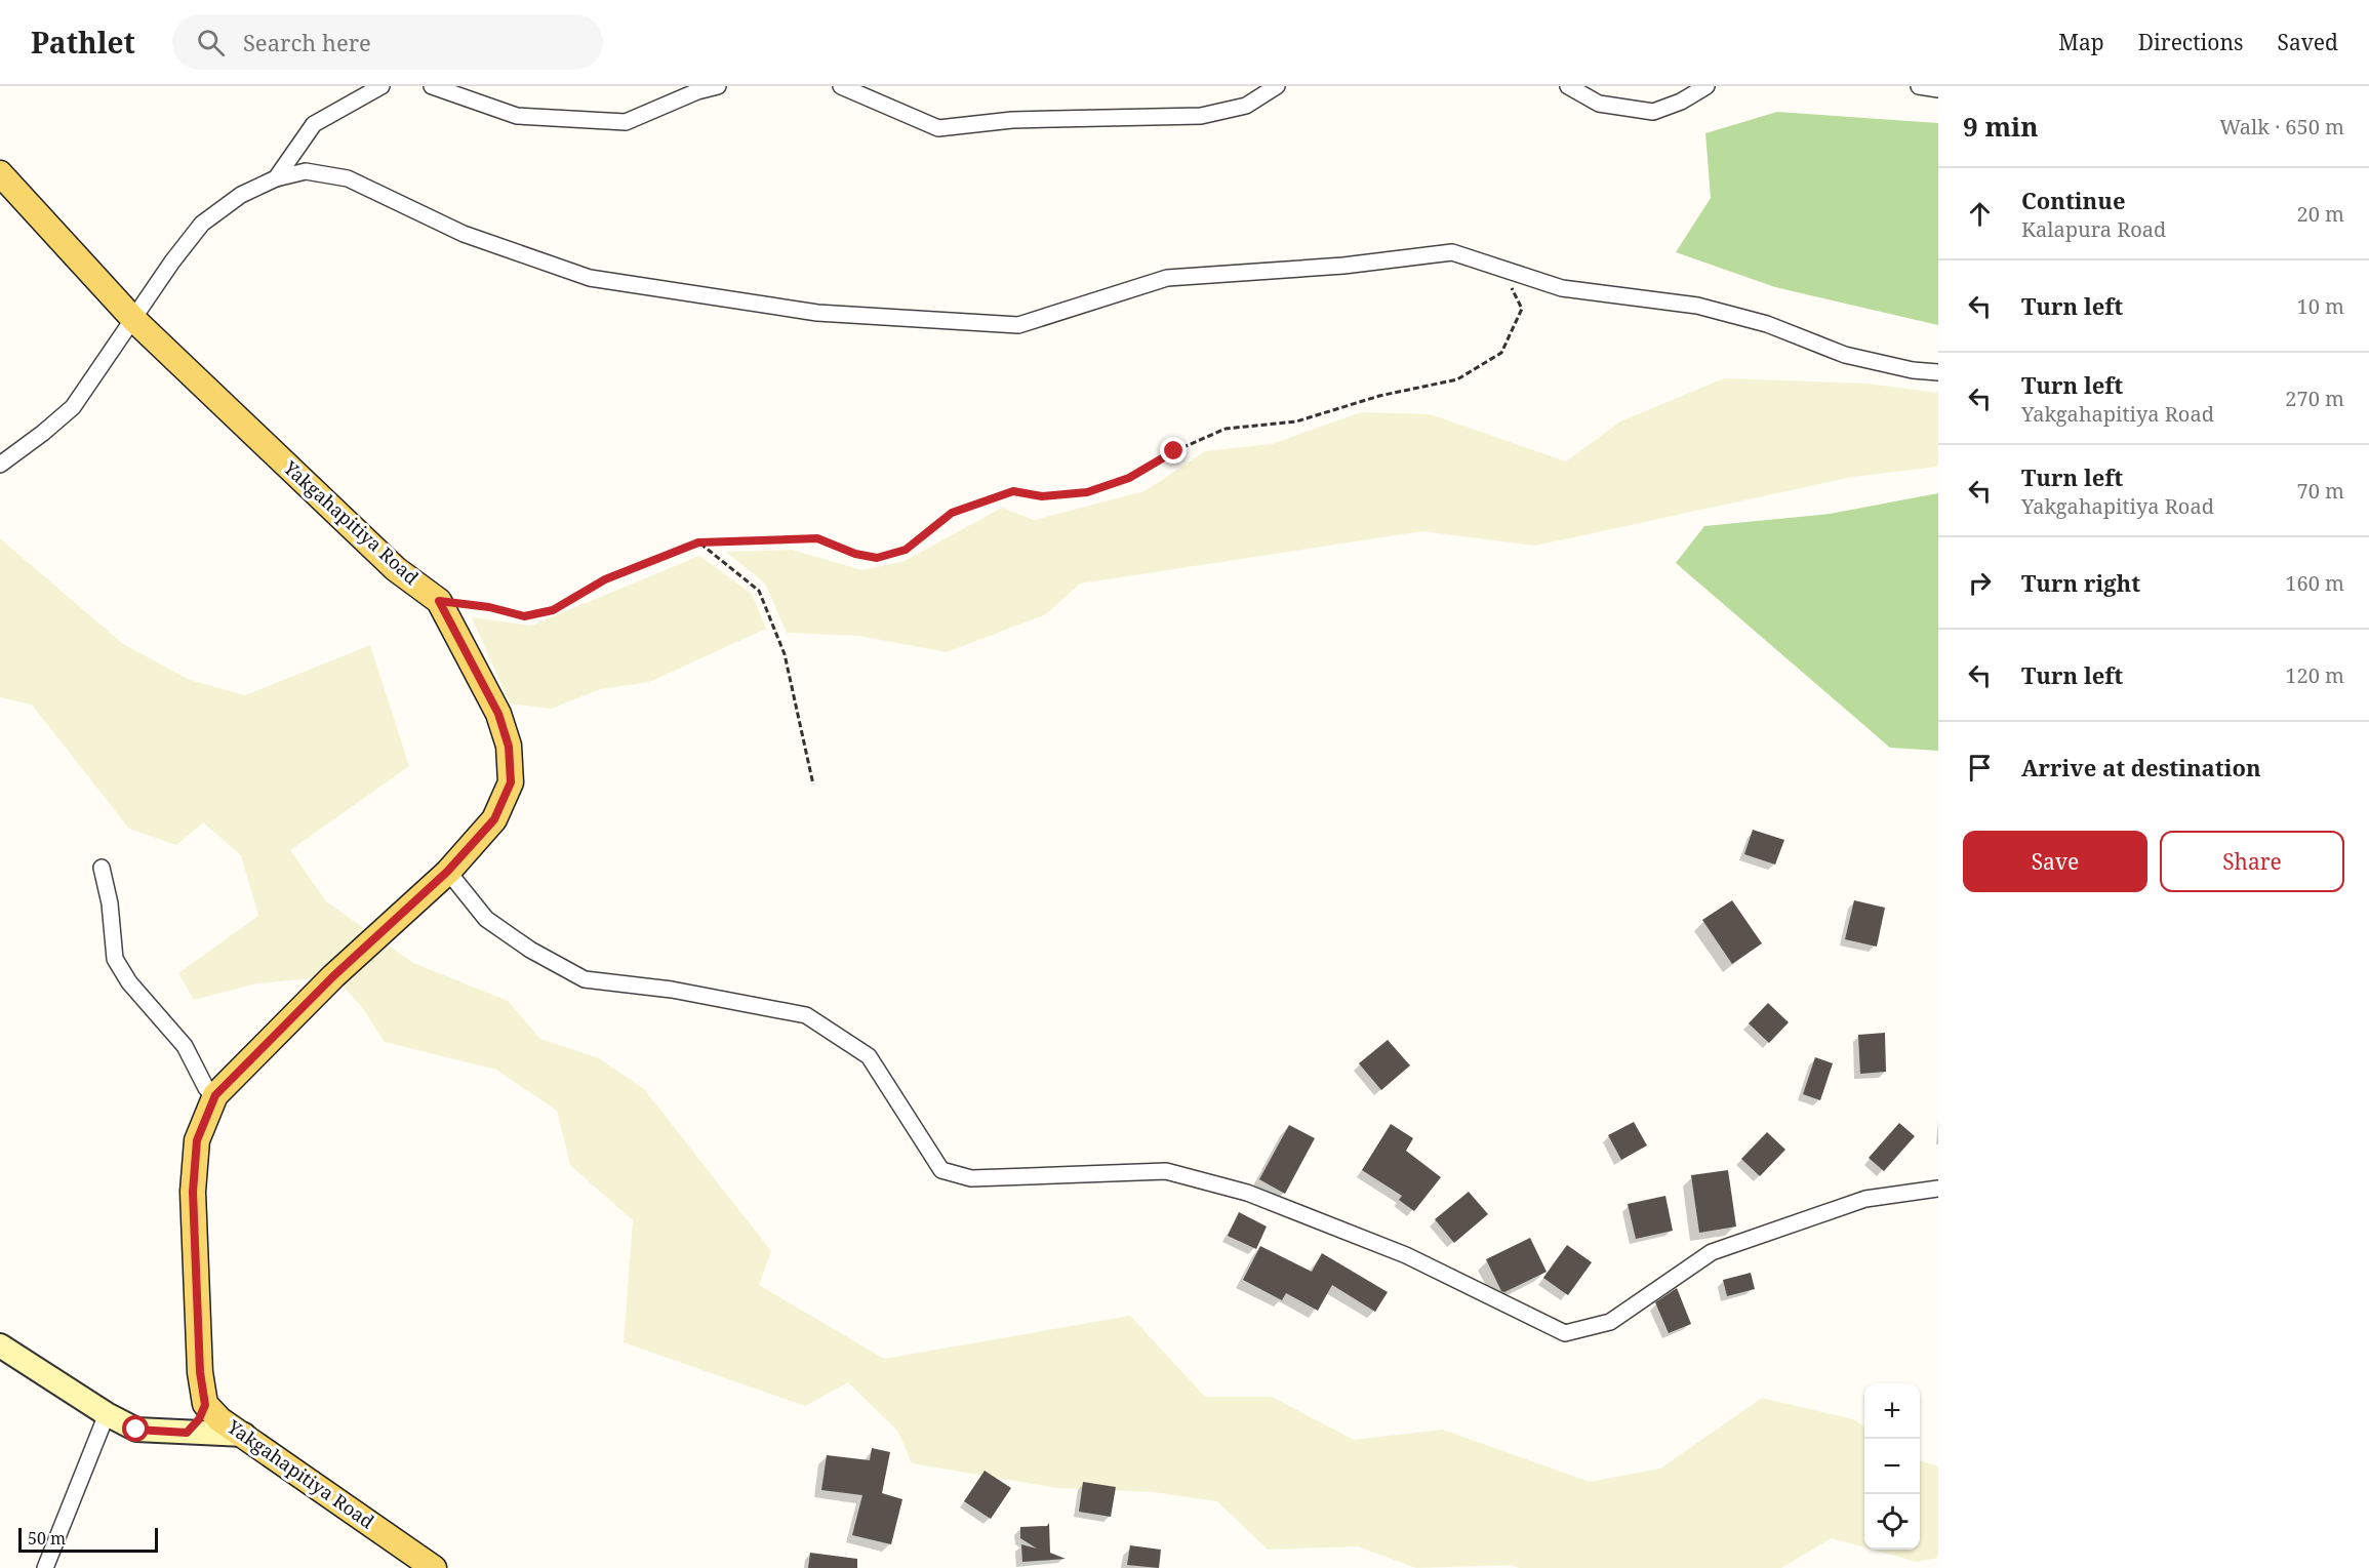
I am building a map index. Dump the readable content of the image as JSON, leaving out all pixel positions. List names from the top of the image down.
{
  "streets": {
    "main road": ["Yakgahapitiya Road"]
  },
  "scale_bar": "50 m",
  "page": {
    "header": "Pathlet",
    "search": "Search here",
    "nav": ["Map", "Directions", "Saved"],
    "heading": ["9 min", "Walk · 650 m"],
    "list": [
      ["Continue", "Kalapura Road", "20 m"],
      ["Turn left", "10 m"],
      ["Turn left", "Yakgahapitiya Road", "270 m"],
      ["Turn left", "Yakgahapitiya Road", "70 m"],
      ["Turn right", "160 m"],
      ["Turn left", "120 m"],
      "Arrive at destination"
    ],
    "buttons": ["Save", "Share"],
    "map_buttons": ["+", "−"],
    "scale": "50 m"
  }
}
